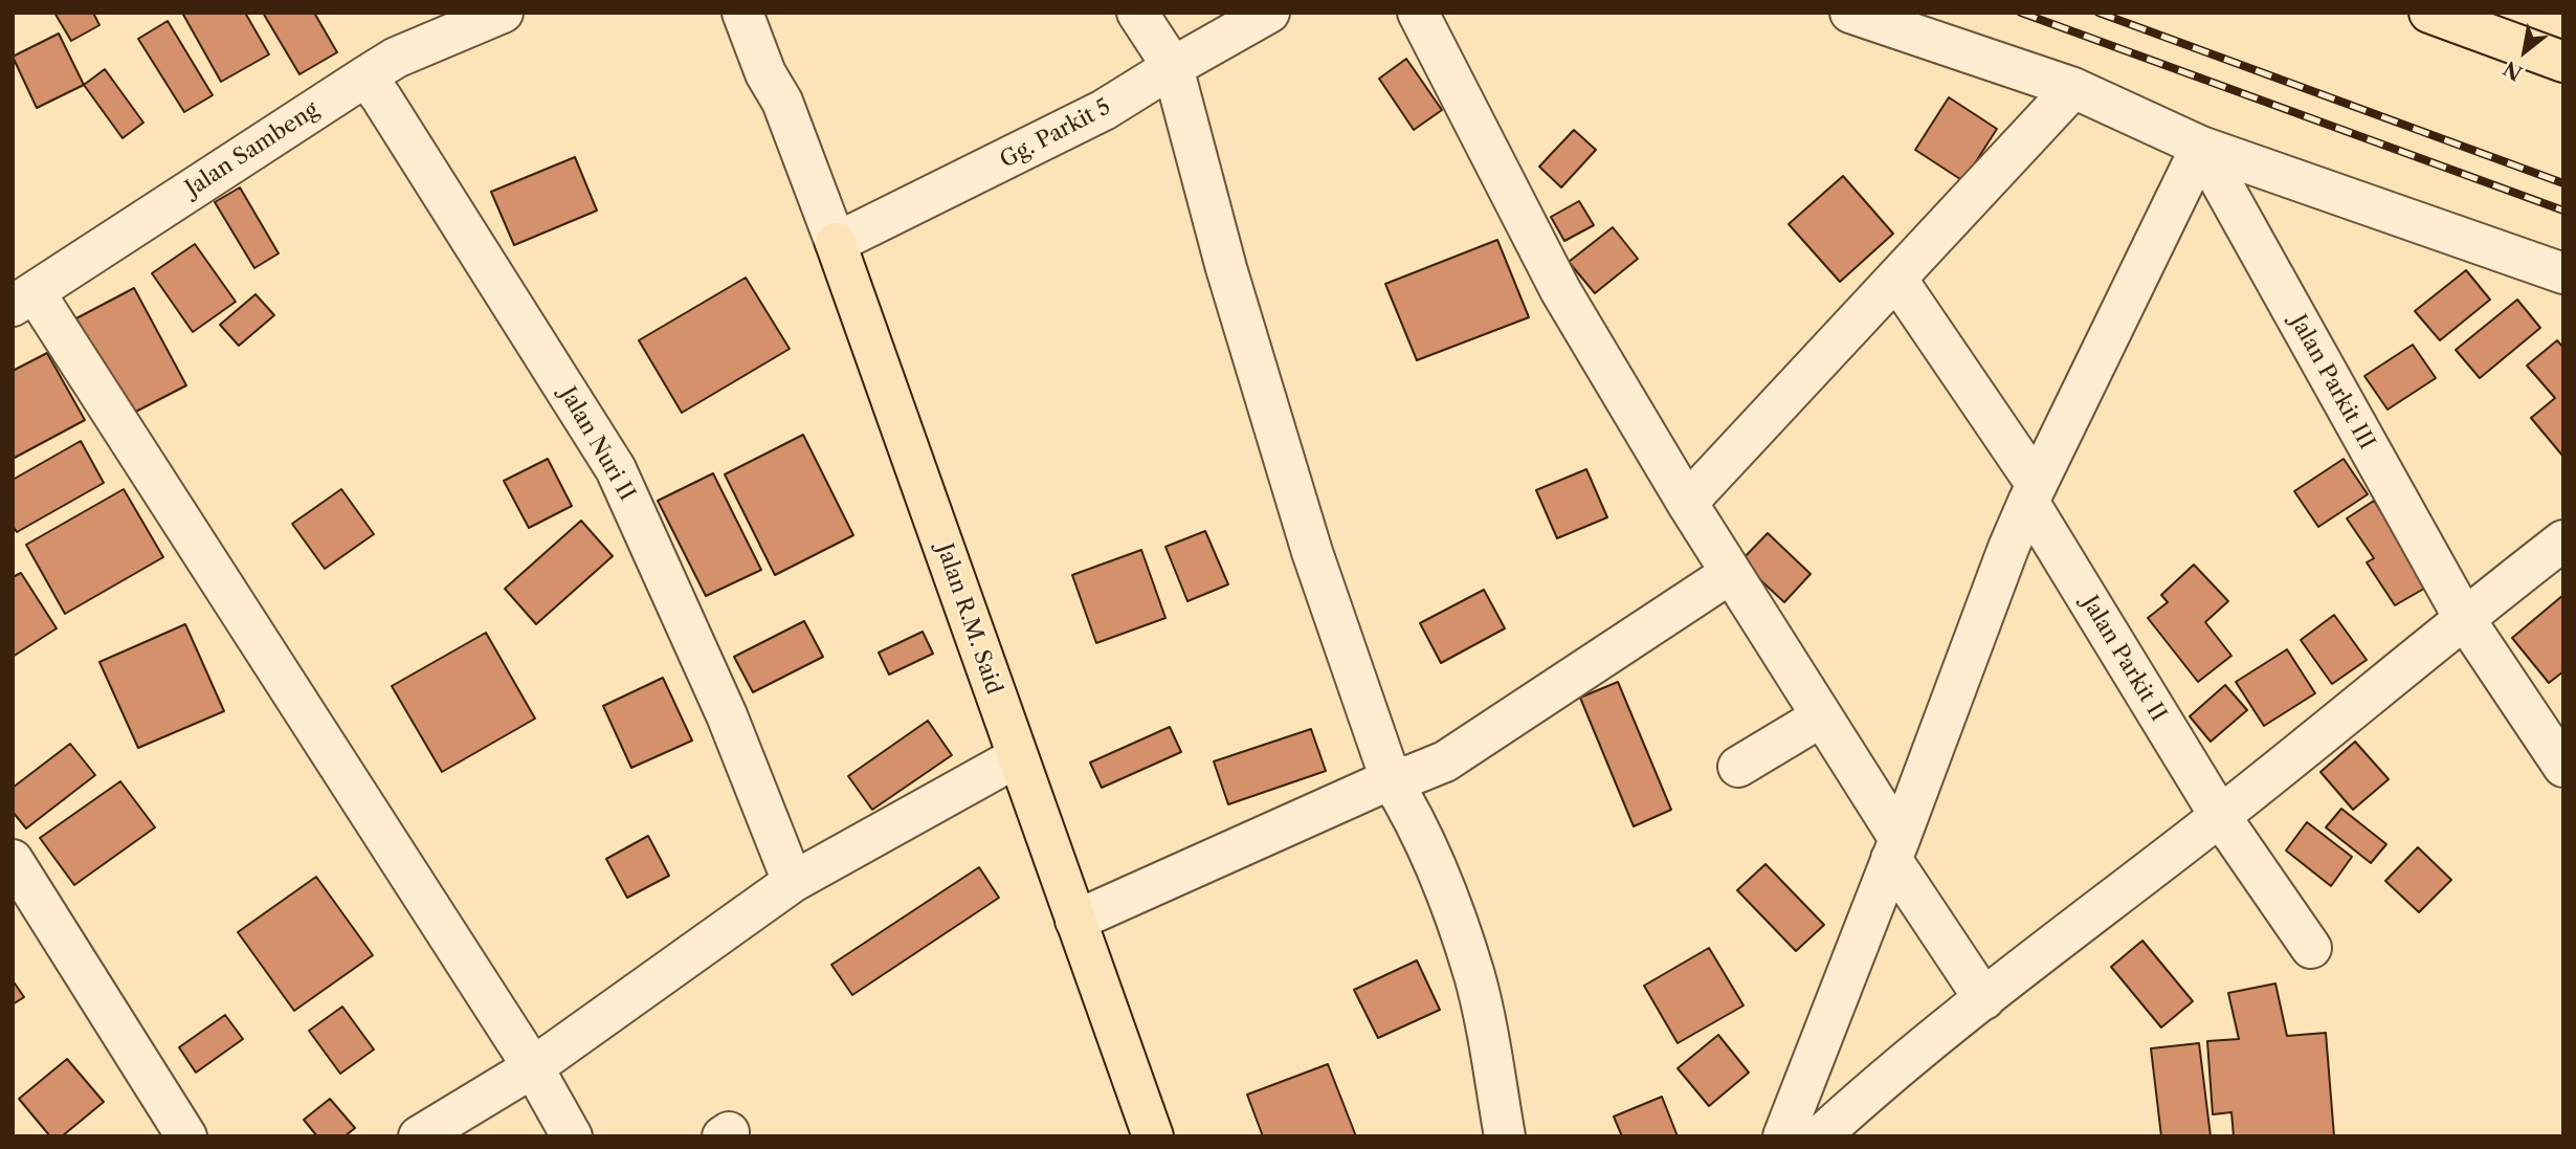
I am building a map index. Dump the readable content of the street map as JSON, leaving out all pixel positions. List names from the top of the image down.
{
  "streets": {
    "main road": ["Jalan R.M. Said"],
    "street": [
      "Gg. Parkit 5",
      "Jalan Sambeng",
      "Jalan Parkit III",
      "Jalan Nuri II",
      "Jalan Parkit II"
    ]
  },
  "crossings": [
    ["Gg. Parkit 5", "Jalan R.M. Said"],
    ["Jalan Sambeng", "Jalan Nuri II"]
  ],
  "north": "bottom left"
}
